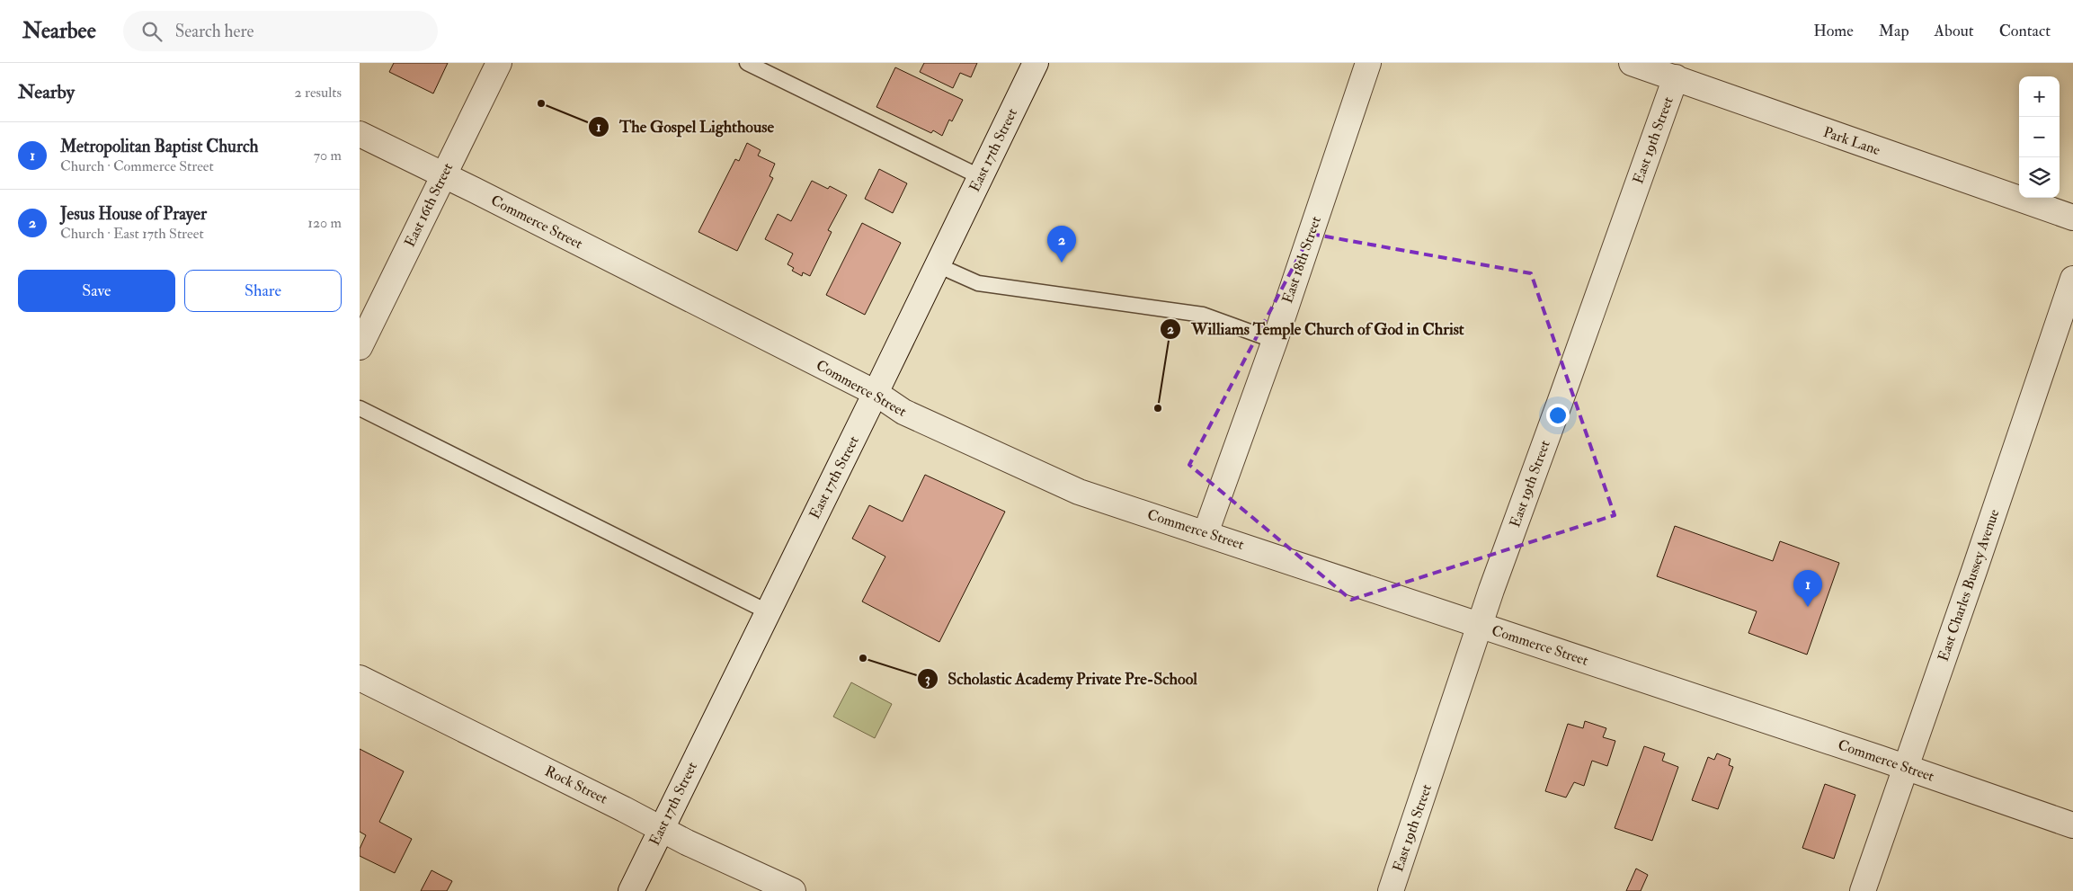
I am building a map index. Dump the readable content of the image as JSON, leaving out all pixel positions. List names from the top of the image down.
{
  "streets": {
    "street": [
      "East 19th Street",
      "Park Lane",
      "East 17th Street",
      "East 16th Street",
      "Commerce Street",
      "East 18th Street",
      "East Charles Bussey Avenue",
      "Rock Street"
    ]
  },
  "crossings": [
    ["East 19th Street", "Park Lane"],
    ["East 19th Street", "Commerce Street"],
    ["East 17th Street", "Commerce Street"],
    ["East 17th Street", "Rock Street"],
    ["East 16th Street", "Commerce Street"],
    ["Commerce Street", "East 18th Street"],
    ["Commerce Street", "East Charles Bussey Avenue"]
  ],
  "places": ["The Gospel Lighthouse", "Williams Temple Church of God in Christ", "Scholastic Academy Private Pre-School"],
  "page": {
    "header": "Nearbee",
    "search": "Search here",
    "nav": [
      "Home",
      "Map",
      "About",
      "Contact"
    ],
    "heading": ["Nearby", "2 results"],
    "map_buttons": ["+", "−"],
    "list": [
      {
        "mark": "1",
        "name": "Metropolitan Baptist Church",
        "note": "Church · Commerce Street",
        "value": "70 m"
      },
      {
        "mark": "2",
        "name": "Jesus House of Prayer",
        "note": "Church · East 17th Street",
        "value": "120 m"
      }
    ],
    "pins": ["2", "1"],
    "buttons": ["Save", "Share"]
  }
}
